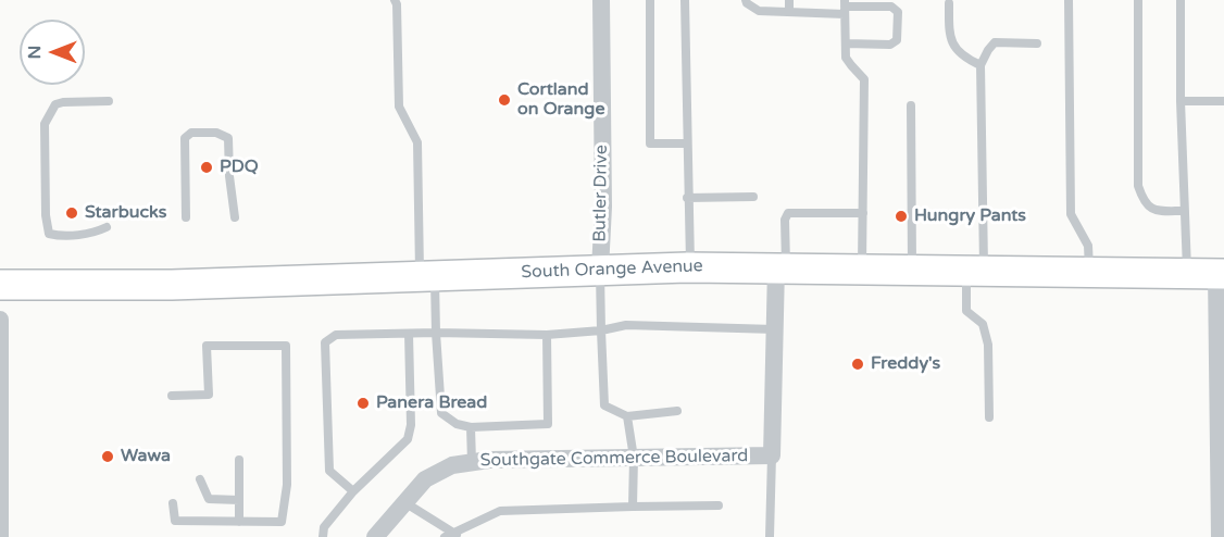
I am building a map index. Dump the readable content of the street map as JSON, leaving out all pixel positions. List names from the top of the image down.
{
  "streets": {
    "main road": ["South Orange Avenue"],
    "street": ["Butler Drive", "Southgate Commerce Boulevard"]
  },
  "crossings": [
    ["Butler Drive", "South Orange Avenue"],
    ["South Orange Avenue", "Southgate Commerce Boulevard"]
  ],
  "places": [
    "Cortland on Orange",
    "PDQ",
    "Starbucks",
    "Hungry Pants",
    "Freddy's",
    "Panera Bread",
    "Wawa"
  ],
  "north": "left"
}
